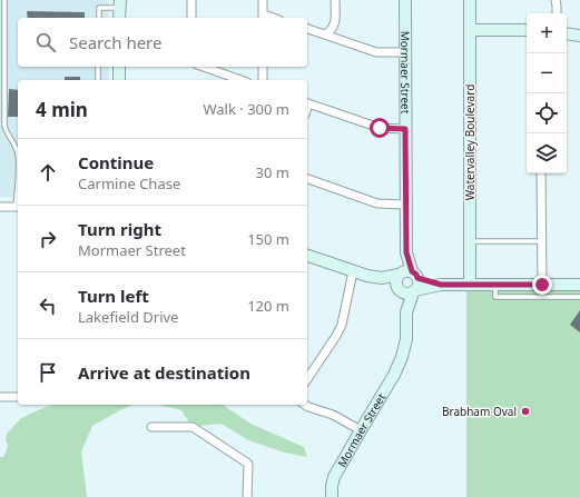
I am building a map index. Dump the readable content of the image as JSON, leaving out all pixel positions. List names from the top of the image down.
{
  "streets": {
    "street": ["Mormaer Street", "Watervalley Boulevard"]
  },
  "places": ["Brabham Oval"],
  "page": {
    "map_buttons": ["+", "−"],
    "search": "Search here",
    "heading": ["4 min", "Walk · 300 m"],
    "list": [
      ["Continue", "Carmine Chase", "30 m"],
      ["Turn right", "Mormaer Street", "150 m"],
      ["Turn left", "Lakefield Drive", "120 m"],
      "Arrive at destination"
    ]
  }
}
